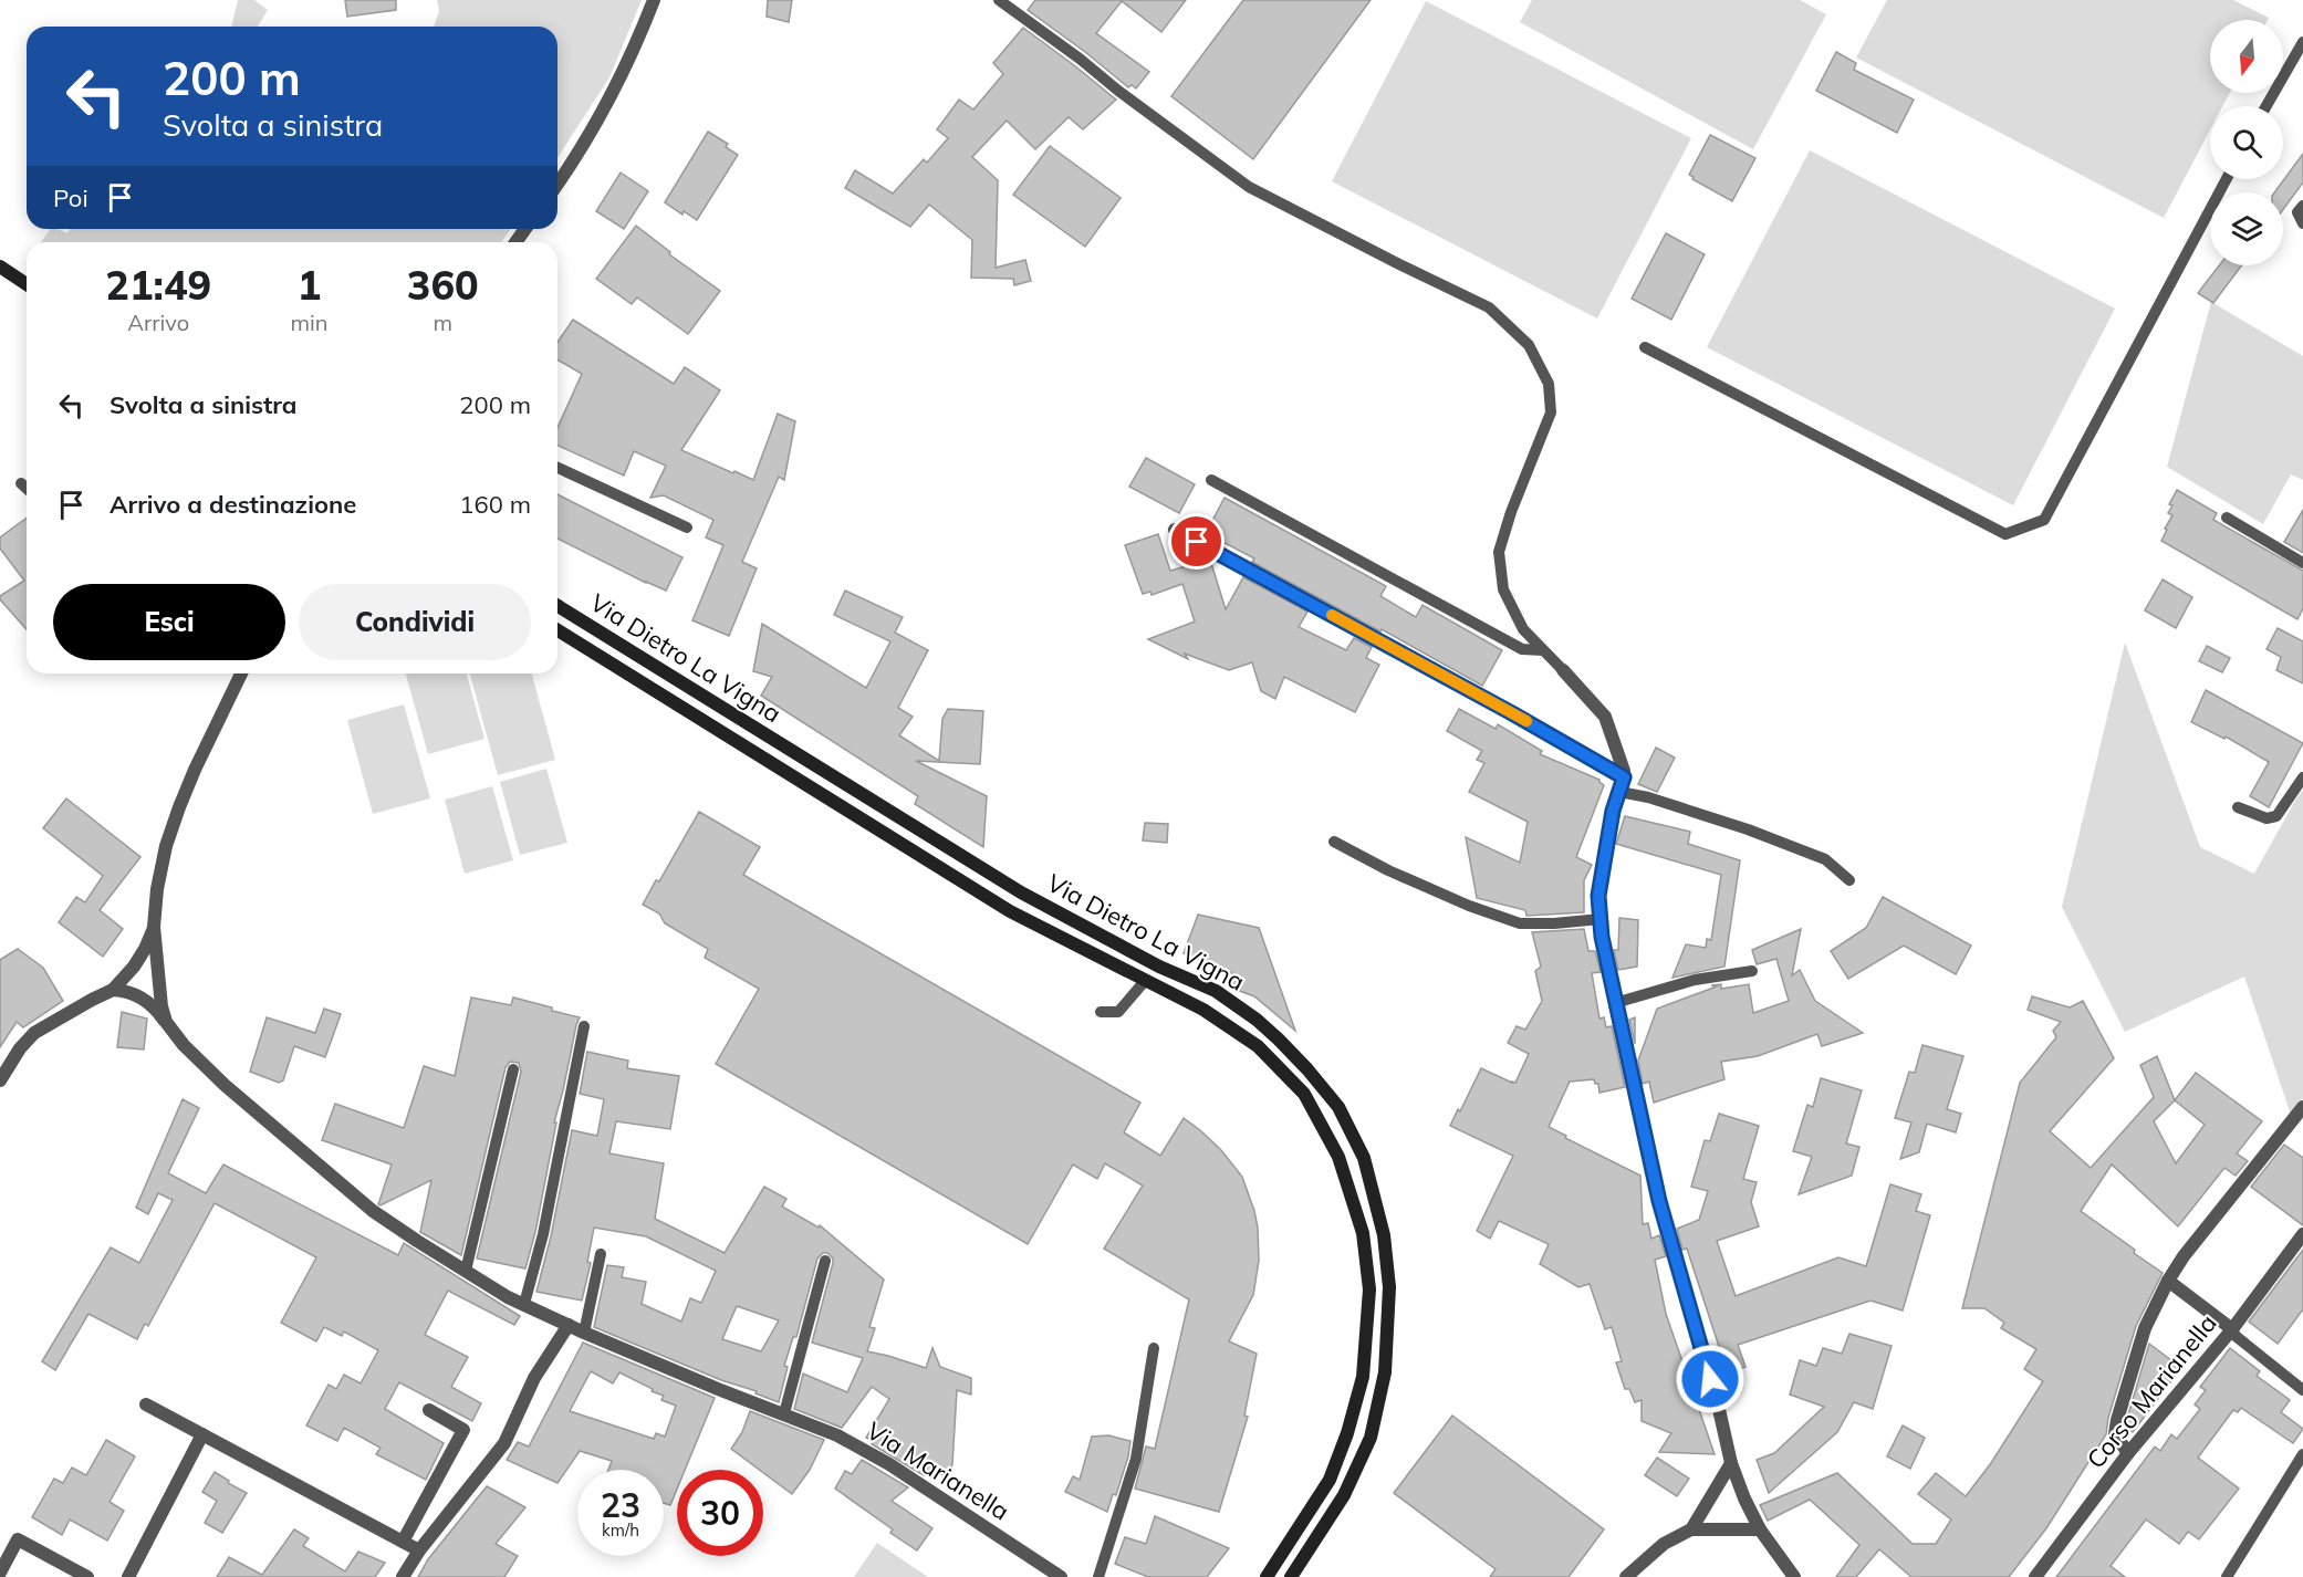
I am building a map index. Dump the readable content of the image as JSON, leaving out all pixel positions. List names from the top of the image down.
{
  "streets": {
    "street": ["Via Dietro La Vigna", "Corso Marianella", "Via Marianella"]
  },
  "north": "bottom",
  "page": {
    "turn": ["200 m", "Svolta a sinistra"],
    "then": "Poi",
    "eta": [
      "21:49",
      "Arrivo",
      "1",
      "min",
      "360",
      "m"
    ],
    "list": [
      {
        "name": "Svolta a sinistra",
        "value": "200 m"
      },
      {
        "name": "Arrivo a destinazione",
        "value": "160 m"
      }
    ],
    "buttons": ["Esci", "Condividi"],
    "speed": "23 km/h",
    "limit": "30"
  }
}
